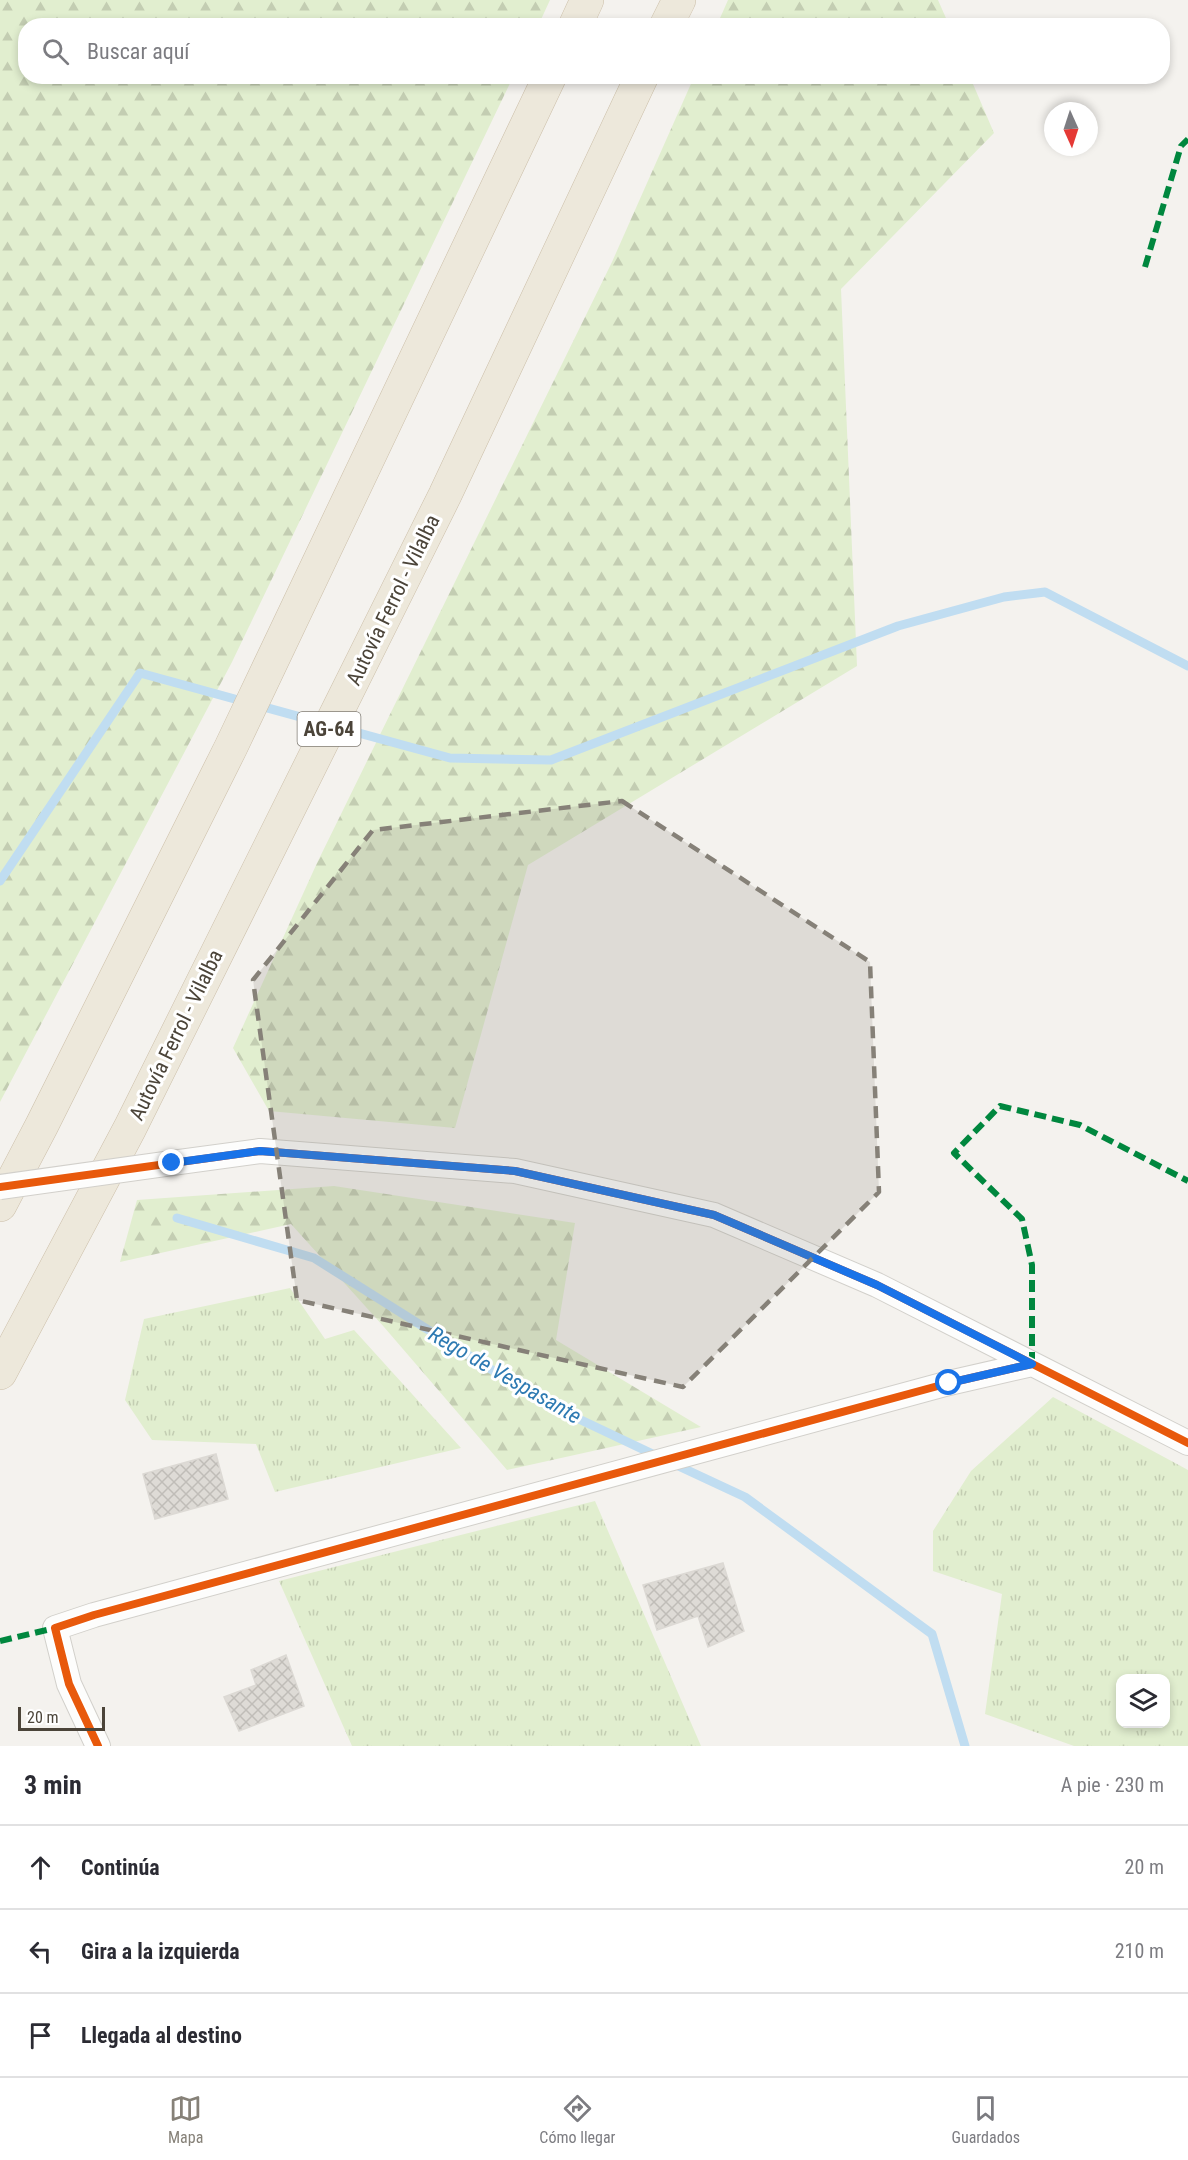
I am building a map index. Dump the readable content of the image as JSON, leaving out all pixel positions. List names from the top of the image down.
{
  "streets": {
    "highway": ["Autovía Ferrol - Vilalba", "AG-64"]
  },
  "water": ["Rego de Vespasante"],
  "scale_bar": "20 m",
  "north": "bottom",
  "page": {
    "search": "Buscar aquí",
    "scale": "20 m",
    "heading": ["3 min", "A pie · 230 m"],
    "list": [
      ["Continúa", "20 m"],
      ["Gira a la izquierda", "210 m"],
      "Llegada al destino"
    ],
    "nav": ["Mapa", "Cómo llegar", "Guardados"]
  }
}
